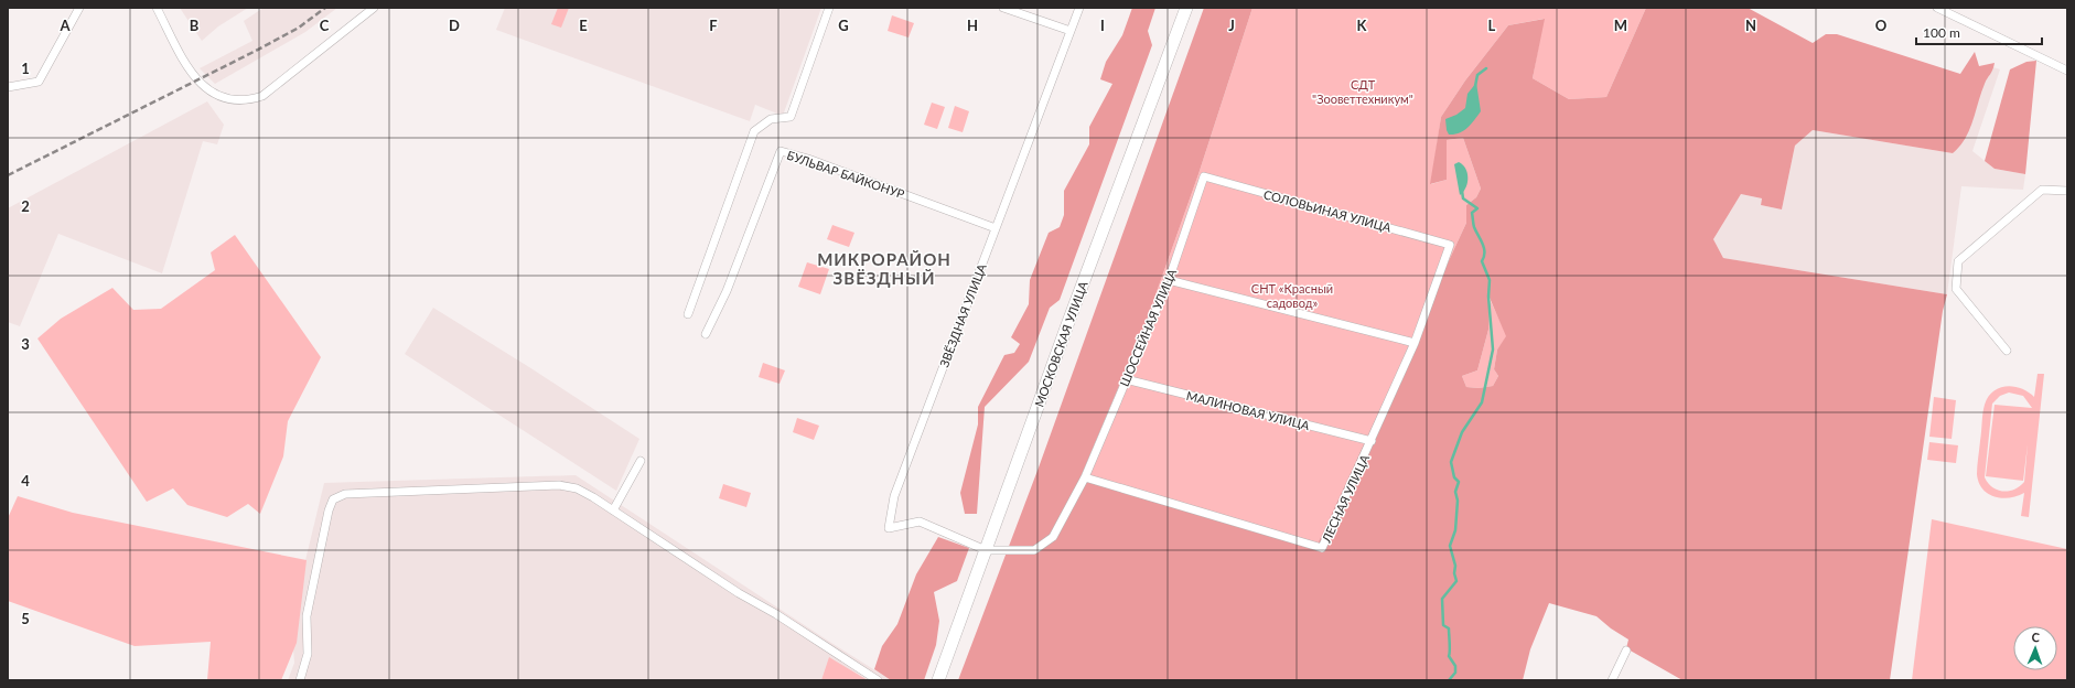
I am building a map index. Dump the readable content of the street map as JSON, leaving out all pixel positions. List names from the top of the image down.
{
  "streets": {
    "main road": ["МОСКОВСКАЯ УЛИЦА"],
    "street": [
      "БУЛЬВАР БАЙКОНУР",
      "СОЛОВЬИНАЯ УЛИЦА",
      "ЗВЁЗДНАЯ УЛИЦА",
      "ШОССЕЙНАЯ УЛИЦА",
      "МАЛИНОВАЯ УЛИЦА",
      "ЛЕСНАЯ УЛИЦА"
    ]
  },
  "crossings": [
    ["БУЛЬВАР БАЙКОНУР", "ЗВЁЗДНАЯ УЛИЦА"],
    ["СОЛОВЬИНАЯ УЛИЦА", "ШОССЕЙНАЯ УЛИЦА"],
    ["СОЛОВЬИНАЯ УЛИЦА", "ЛЕСНАЯ УЛИЦА"],
    ["ЗВЁЗДНАЯ УЛИЦА", "ШОССЕЙНАЯ УЛИЦА"],
    ["ЗВЁЗДНАЯ УЛИЦА", "МОСКОВСКАЯ УЛИЦА"],
    ["ШОССЕЙНАЯ УЛИЦА", "МОСКОВСКАЯ УЛИЦА"],
    ["ШОССЕЙНАЯ УЛИЦА", "МАЛИНОВАЯ УЛИЦА"],
    ["ШОССЕЙНАЯ УЛИЦА", "ЛЕСНАЯ УЛИЦА"],
    ["МАЛИНОВАЯ УЛИЦА", "ЛЕСНАЯ УЛИЦА"]
  ],
  "districts": ["МИКРОРАЙОН ЗВЁЗДНЫЙ"],
  "parks": ["СДТ \"Зооветтехникум\"", "СНТ «Красный садовод»"],
  "scale_bar": "100 m",
  "north": "top",
  "grid": {
    "columns": [
      "A",
      "B",
      "C",
      "D",
      "E",
      "F",
      "G",
      "H",
      "I",
      "J",
      "K",
      "L",
      "M",
      "N",
      "O"
    ],
    "rows": [
      "1",
      "2",
      "3",
      "4",
      "5"
    ]
  }
}
